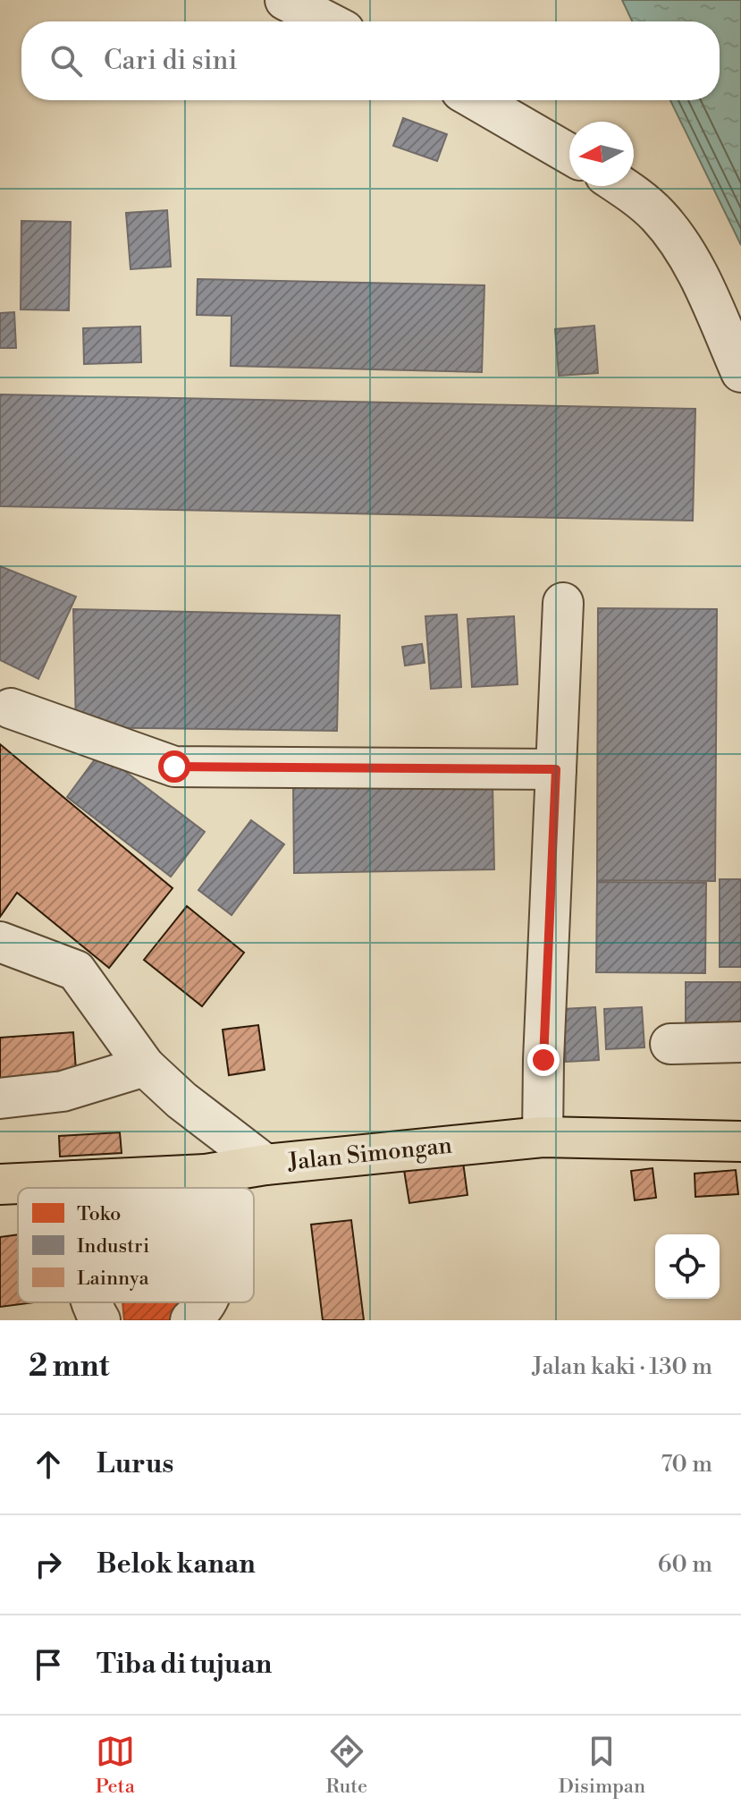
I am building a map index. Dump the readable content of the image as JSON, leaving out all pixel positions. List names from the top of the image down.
{
  "streets": {
    "main road": ["Jalan Simongan"]
  },
  "legend": ["Toko", "Industri", "Lainnya"],
  "north": "left",
  "page": {
    "search": "Cari di sini",
    "heading": ["2 mnt", "Jalan kaki · 130 m"],
    "list": [
      ["Lurus", "70 m"],
      ["Belok kanan", "60 m"],
      "Tiba di tujuan"
    ],
    "nav": ["Peta", "Rute", "Disimpan"]
  }
}
